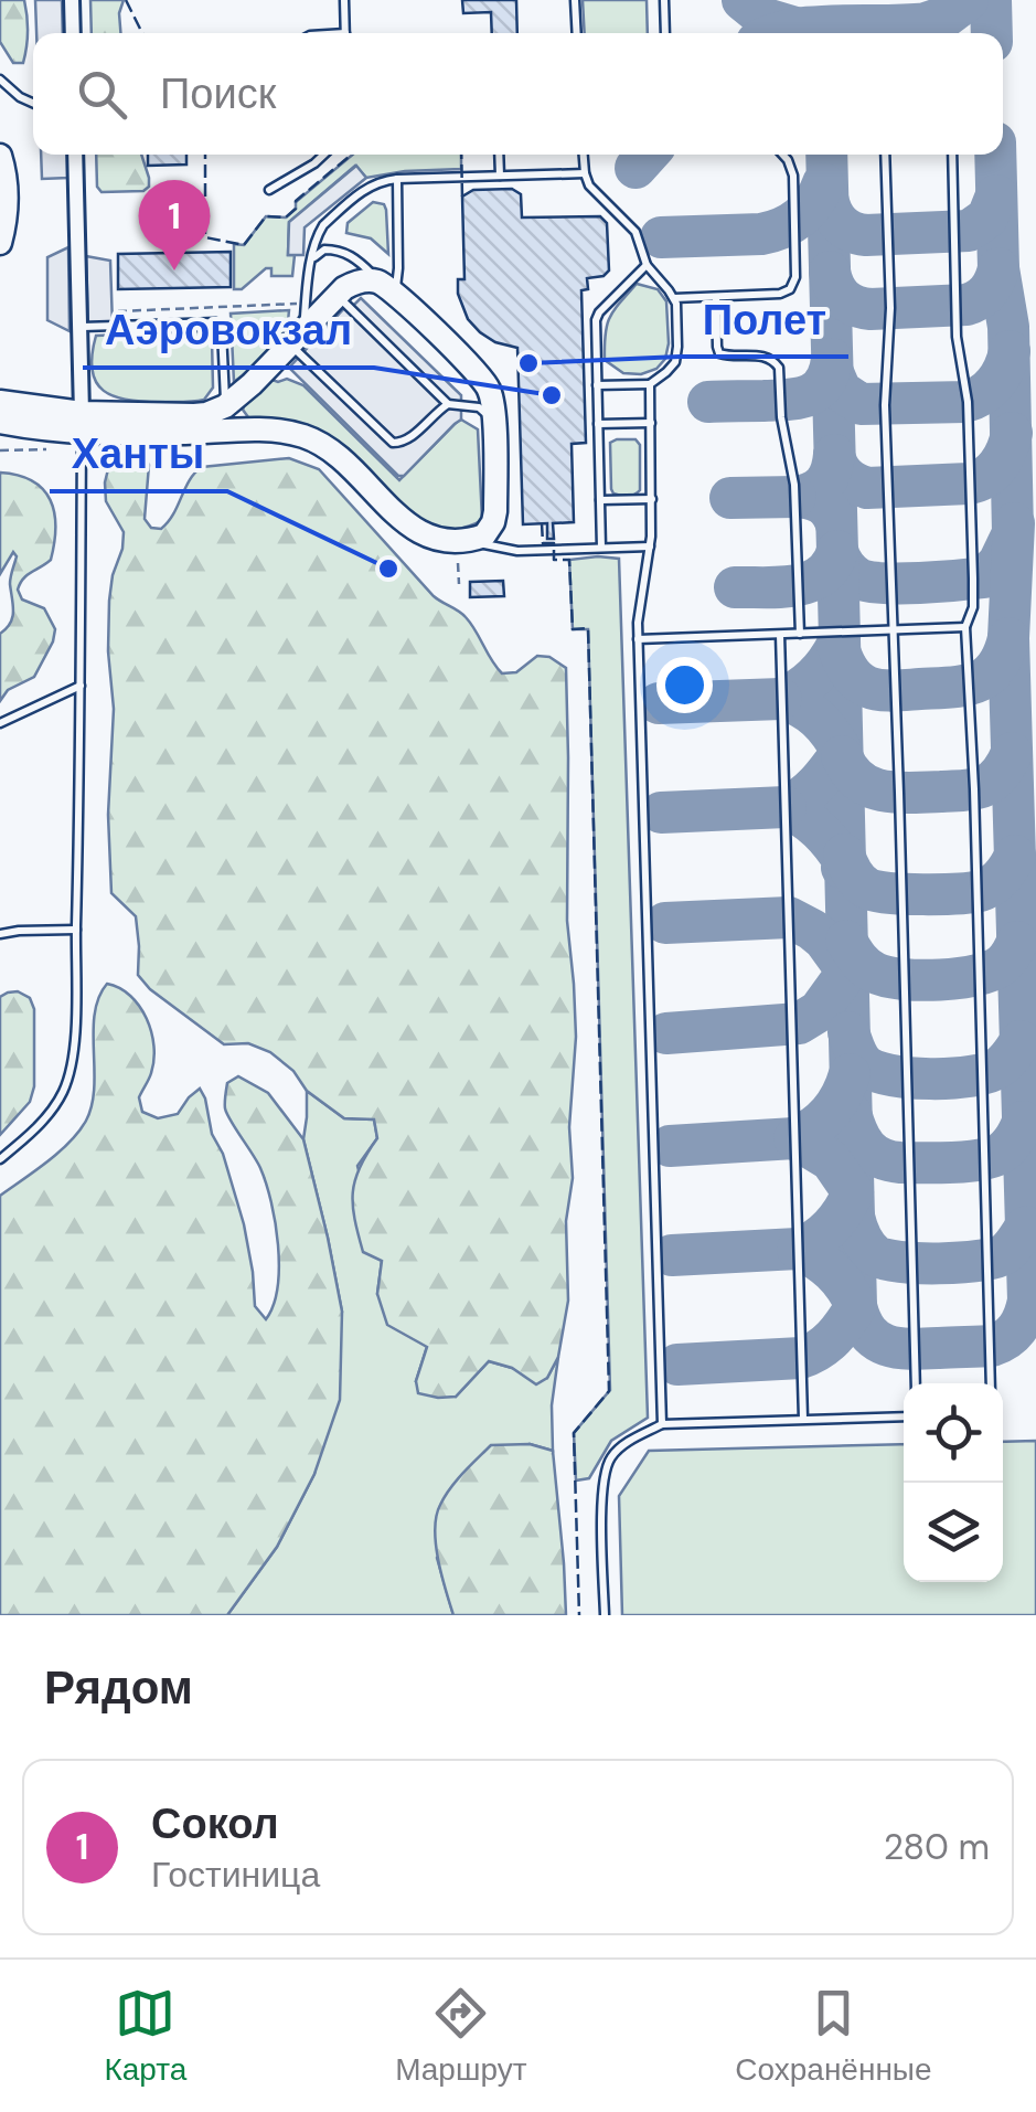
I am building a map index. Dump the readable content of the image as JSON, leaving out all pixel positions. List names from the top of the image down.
{
  "places": ["Полет", "Аэровокзал", "Ханты"],
  "page": {
    "search": "Поиск",
    "pins": "1",
    "heading": "Рядом",
    "list": [
      {
        "mark": "1",
        "name": "Сокол",
        "note": "Гостиница",
        "value": "280 m"
      }
    ],
    "nav": ["Карта", "Маршрут", "Сохранённые"]
  }
}
